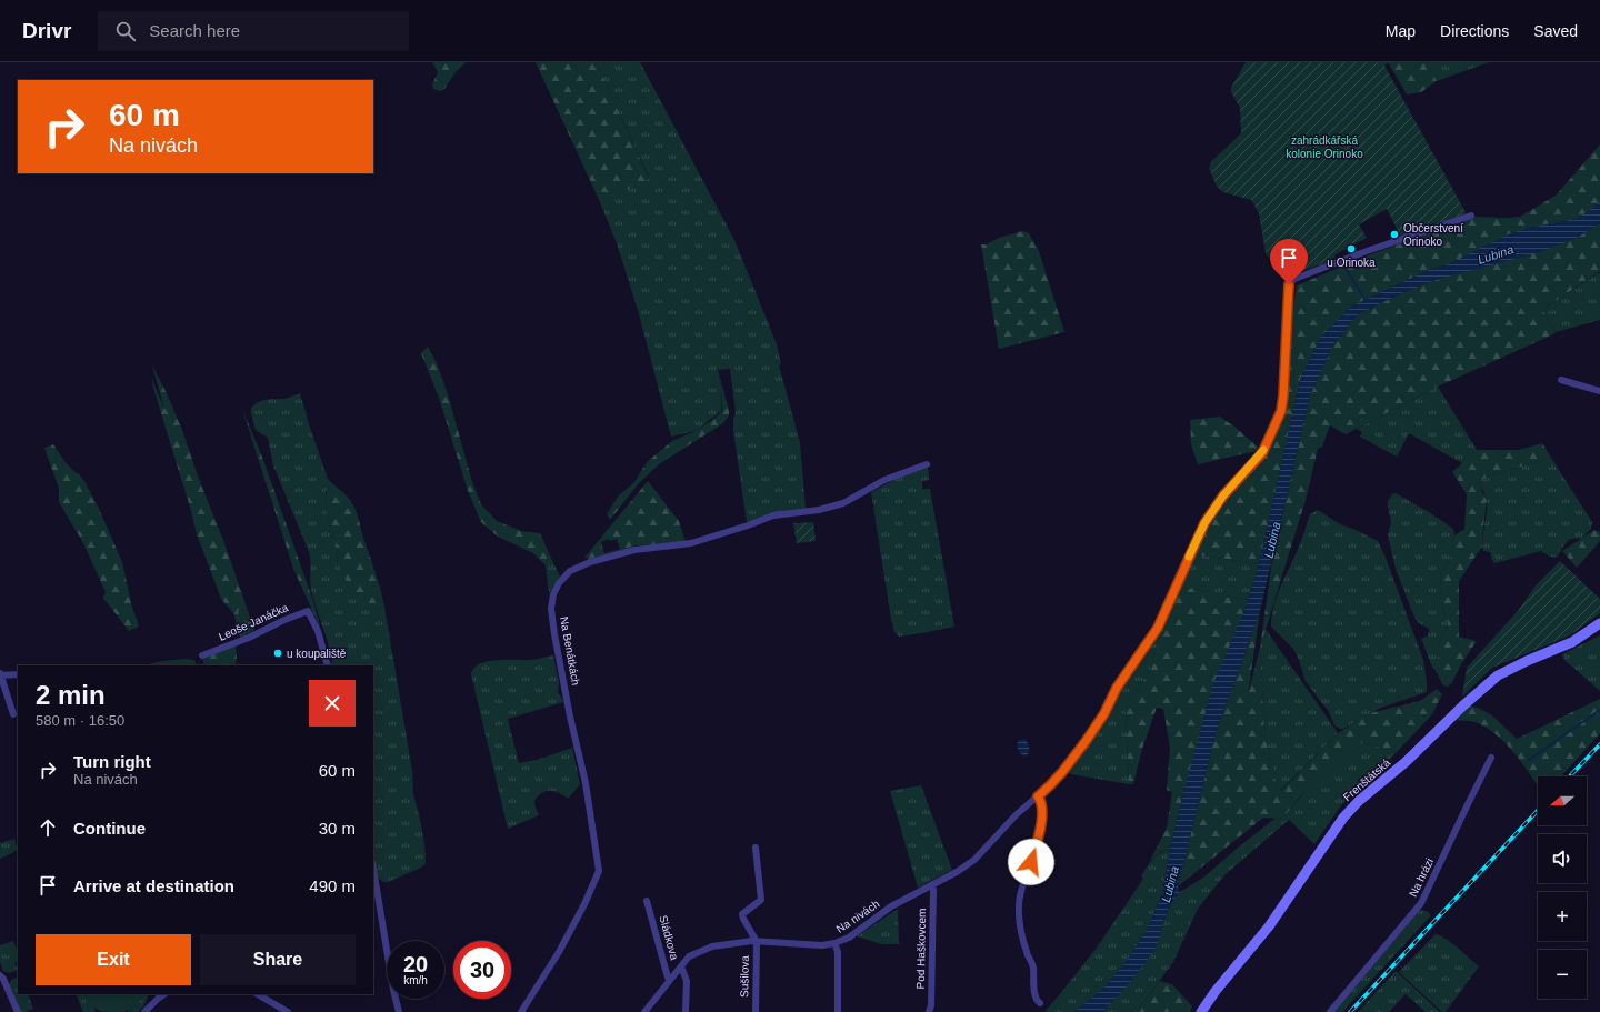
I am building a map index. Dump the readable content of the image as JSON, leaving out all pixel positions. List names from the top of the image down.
{
  "streets": {
    "main road": ["Frenštátská"],
    "street": [
      "Leoše Janáčka",
      "Na Benátkách",
      "Na hrázi",
      "Na nivách",
      "Sládkova",
      "Pod Haškovcem",
      "Sušilova"
    ]
  },
  "crossings": [
    ["Na nivách", "Sládkova"],
    ["Na nivách", "Pod Haškovcem"],
    ["Na nivách", "Sušilova"]
  ],
  "water": ["Lubina"],
  "parks": ["zahrádkářská kolonie Orinoko"],
  "places": ["Občerstvení Orinoko", "u Orinoka", "u koupaliště"],
  "north": "left",
  "page": {
    "header": "Drivr",
    "search": "Search here",
    "nav": ["Map", "Directions", "Saved"],
    "turn": ["60 m", "Na nivách"],
    "heading": ["2 min", "580 m · 16:50"],
    "list": [
      {
        "name": "Turn right",
        "note": "Na nivách",
        "value": "60 m"
      },
      {
        "name": "Continue",
        "value": "30 m"
      },
      {
        "name": "Arrive at destination",
        "value": "490 m"
      }
    ],
    "map_buttons": ["+", "−"],
    "buttons": ["Exit", "Share"],
    "speed": "20 km/h",
    "limit": "30"
  }
}
